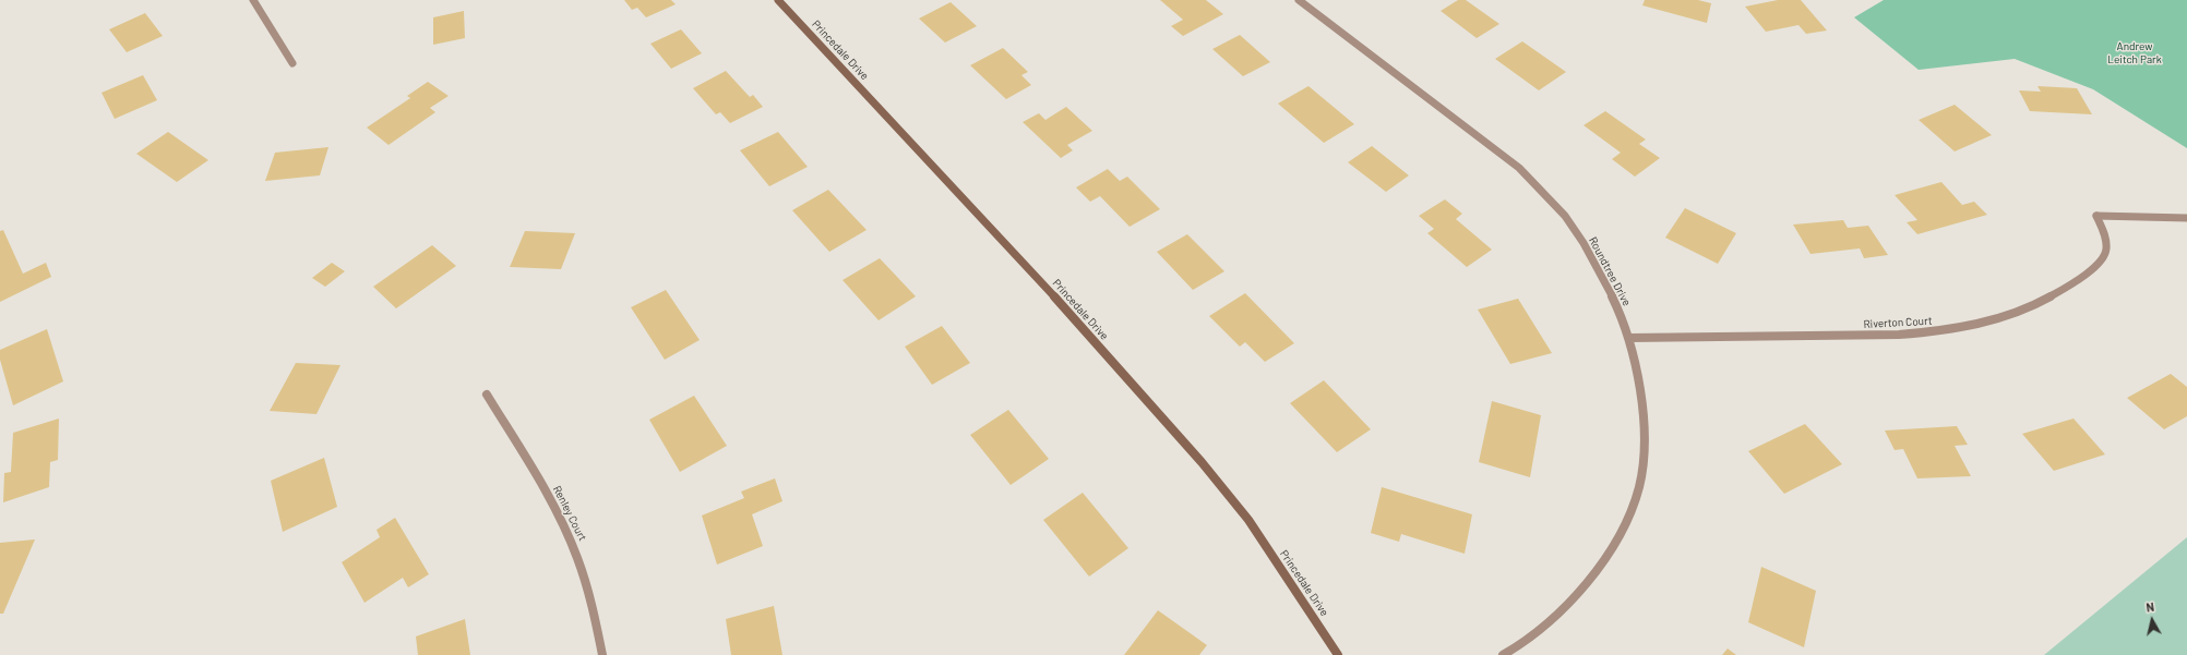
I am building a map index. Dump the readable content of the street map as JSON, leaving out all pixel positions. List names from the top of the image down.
{
  "streets": {
    "street": [
      "Princedale Drive",
      "Roundtree Drive",
      "Riverton Court",
      "Renley Court"
    ]
  },
  "crossings": [
    ["Roundtree Drive", "Riverton Court"]
  ],
  "parks": ["Andrew Leitch Park"],
  "north": "top"
}
